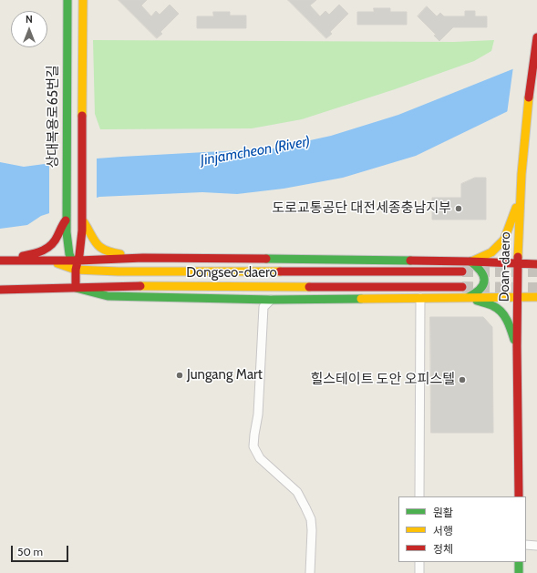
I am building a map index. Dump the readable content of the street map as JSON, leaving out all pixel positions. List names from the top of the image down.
{
  "streets": {
    "street": ["상대복용로65번길", "Doan-daero", "Dongseo-daero"]
  },
  "water": ["Jinjamcheon (River)"],
  "places": ["도로교통공단 대전세종충남지부", "Jungang Mart", "힐스테이트 도안 오피스텔"],
  "legend": ["원활", "서행", "정체"],
  "scale_bar": "50 m",
  "north": "top"
}
